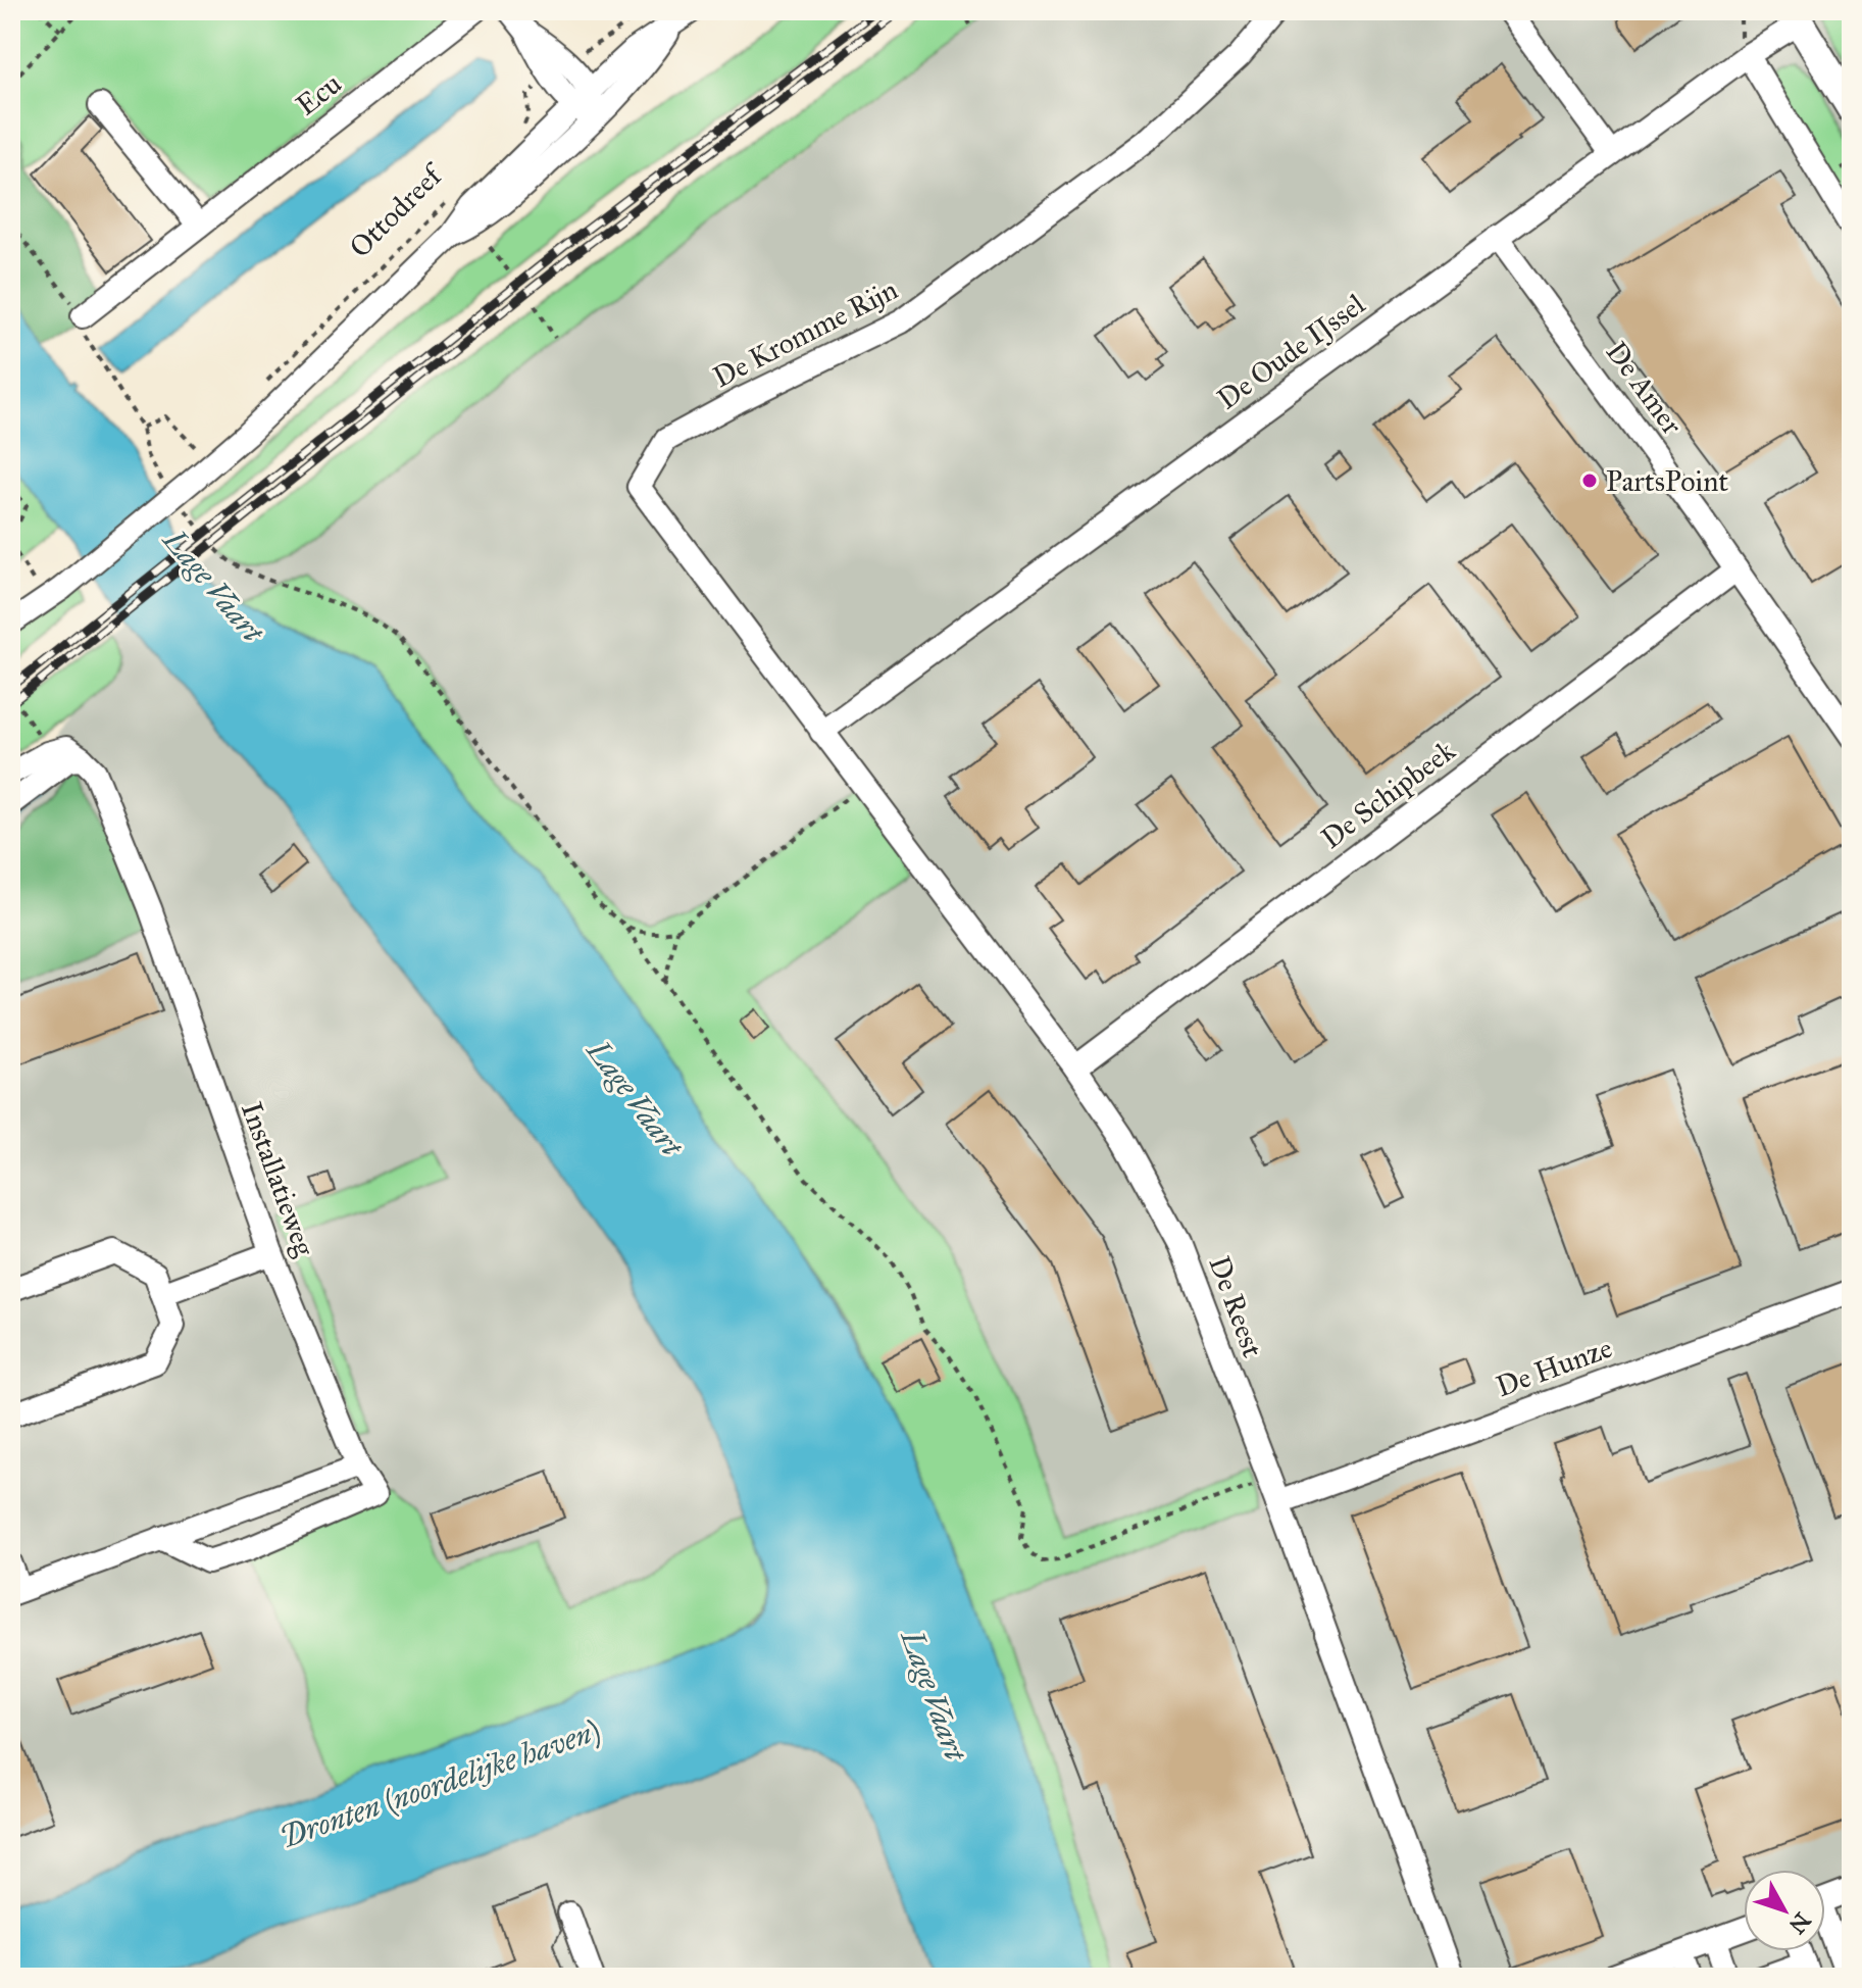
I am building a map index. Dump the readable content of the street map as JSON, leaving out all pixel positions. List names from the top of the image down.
{
  "streets": {
    "street": [
      "Ecu",
      "Ottodreef",
      "De Kromme Rijn",
      "De Oude IJssel",
      "De Amer",
      "De Schipbeek",
      "Installatieweg",
      "De Reest",
      "De Hunze"
    ]
  },
  "crossings": [
    ["De Kromme Rijn", "De Oude IJssel"],
    ["De Kromme Rijn", "De Reest"],
    ["De Oude IJssel", "De Amer"],
    ["De Oude IJssel", "De Reest"],
    ["De Amer", "De Schipbeek"],
    ["De Schipbeek", "De Reest"],
    ["De Reest", "De Hunze"]
  ],
  "water": ["Lage Vaart", "Dronten (noordelijke haven)"],
  "places": ["PartsPoint"],
  "north": "bottom right"
}
